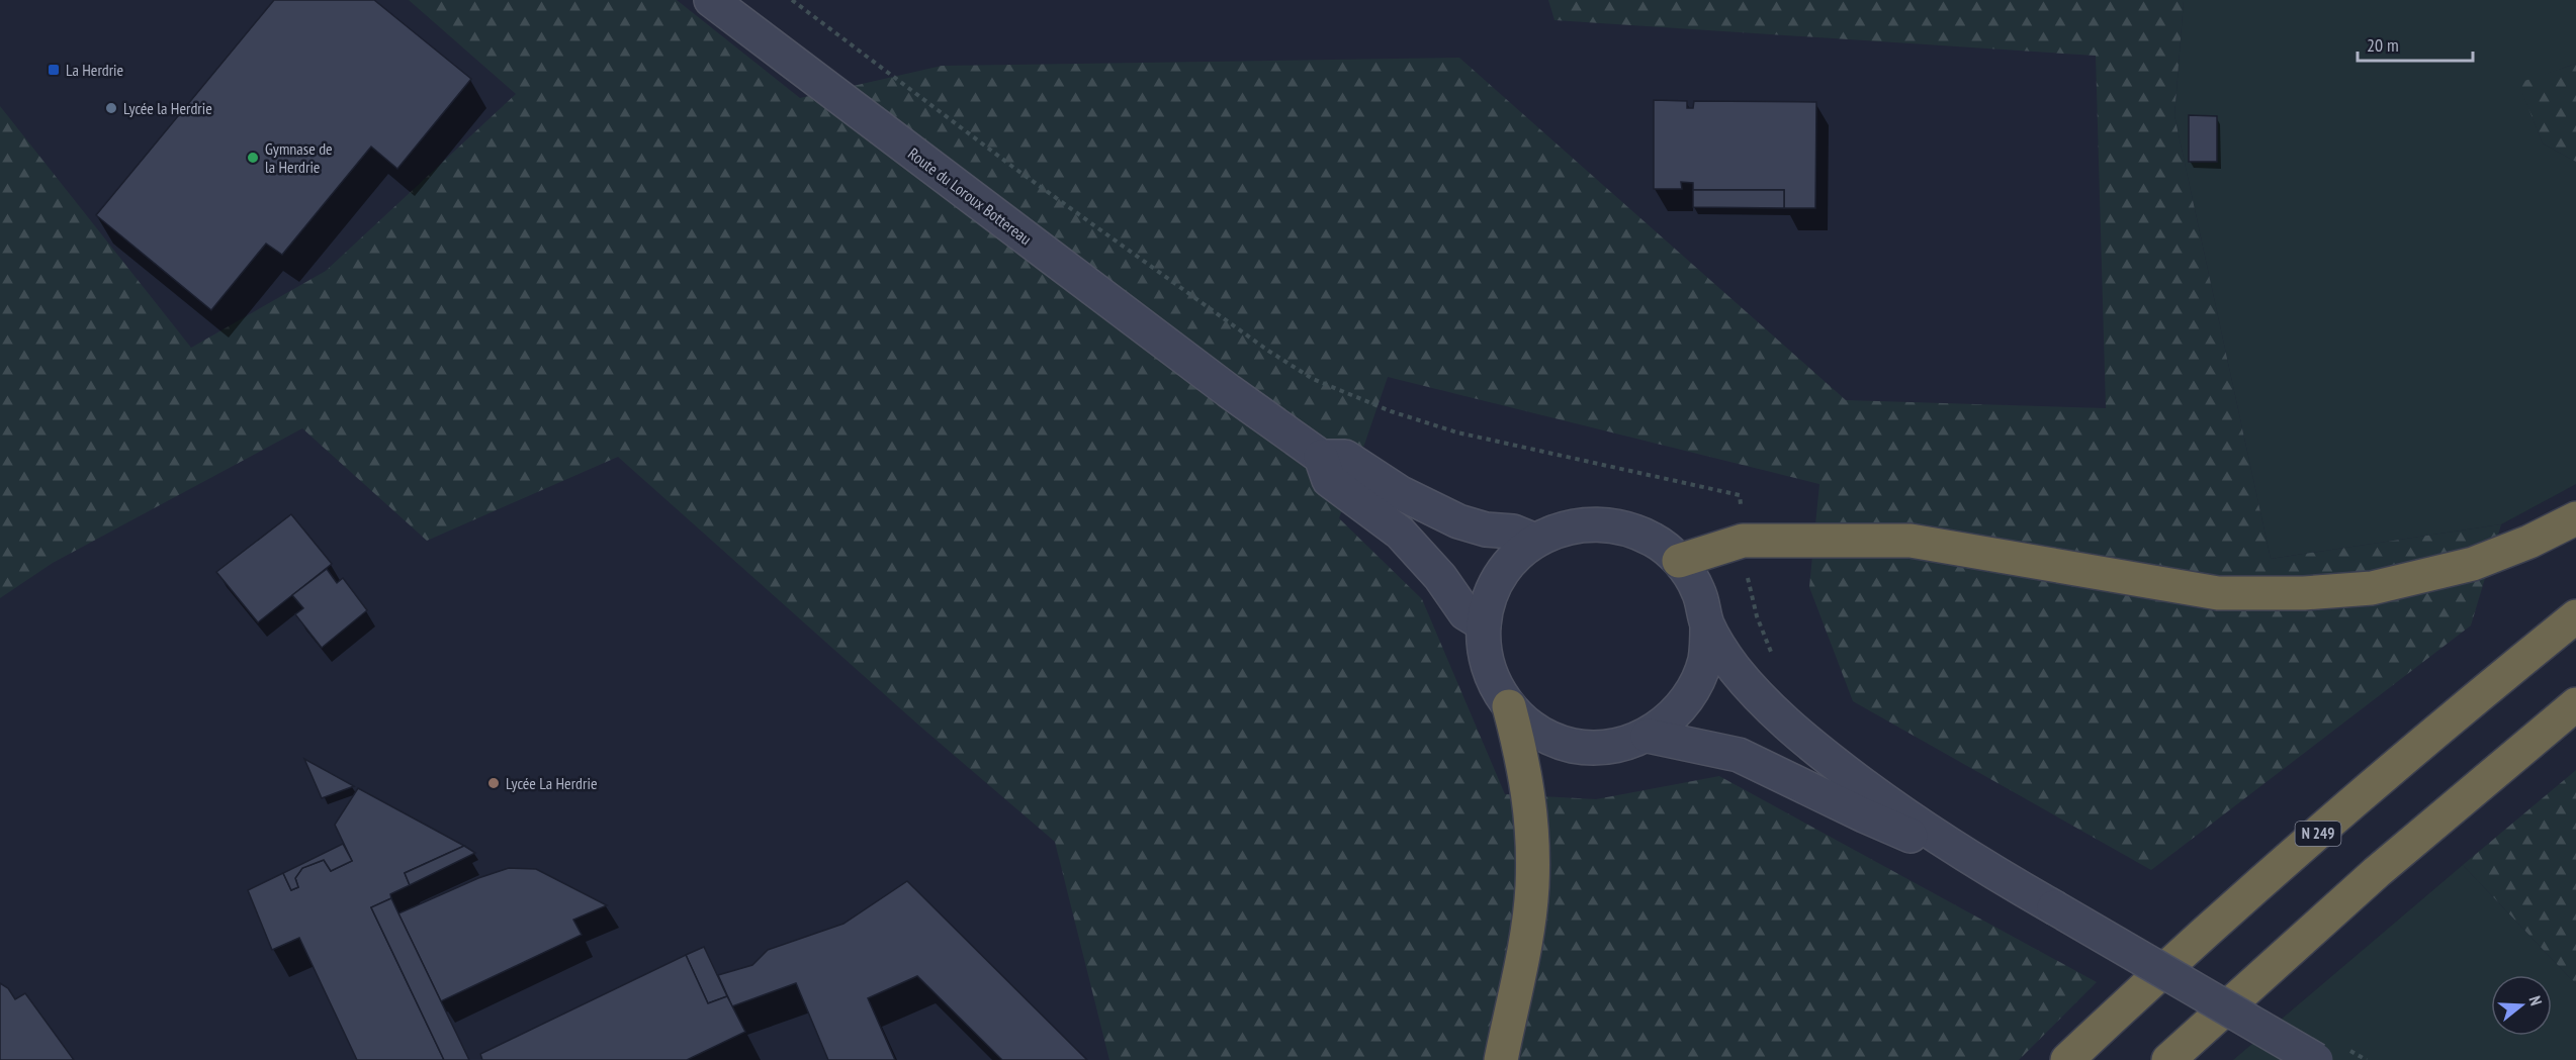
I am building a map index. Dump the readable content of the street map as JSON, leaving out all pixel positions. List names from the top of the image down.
{
  "streets": {
    "highway": ["N 249"],
    "main road": ["Route du Loroux Bottereau"]
  },
  "places": {
    "transit": ["La Herdrie"],
    "other": ["Lycée la Herdrie", "Gymnase de la Herdrie", "Lycée La Herdrie"]
  },
  "scale_bar": "20 m",
  "north": "right"
}
